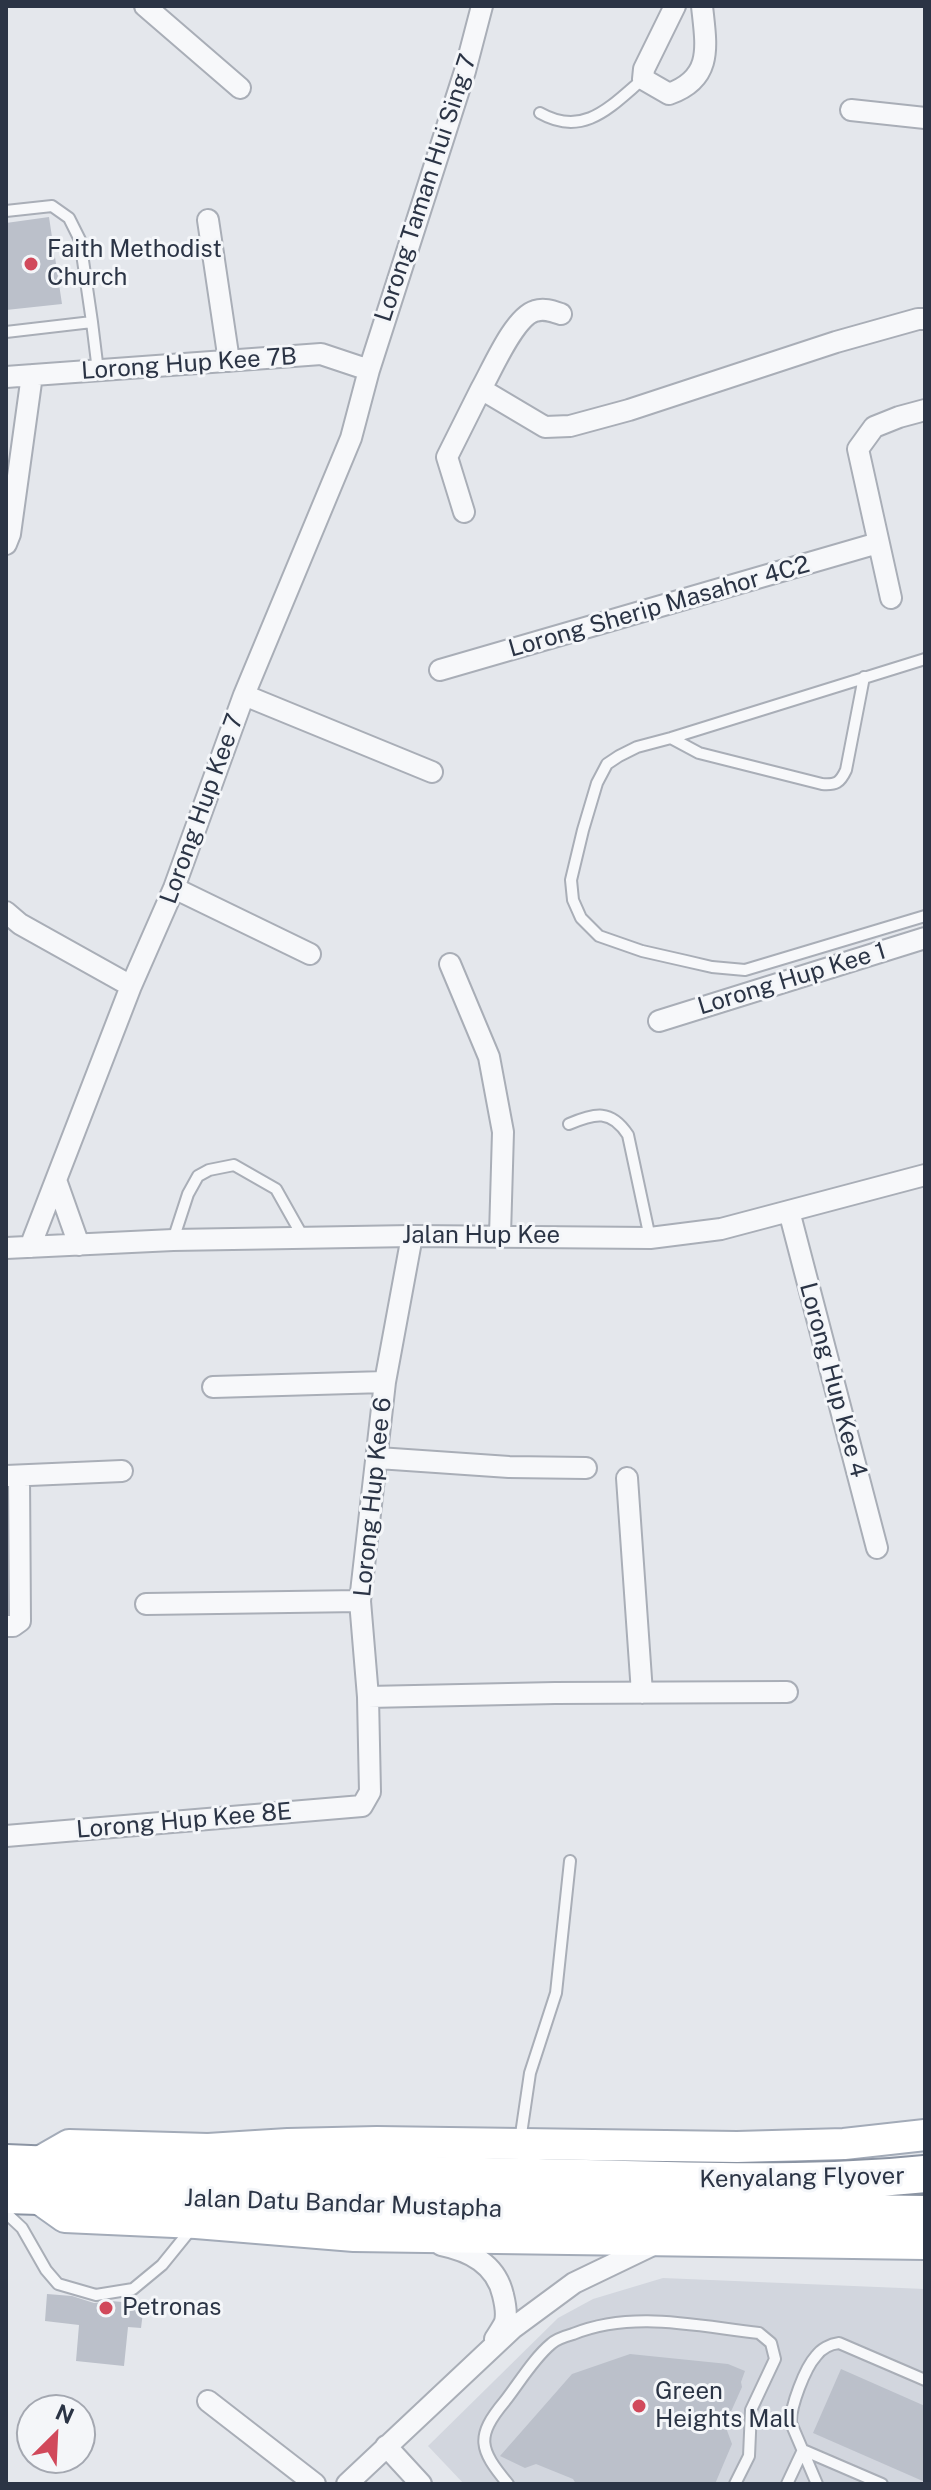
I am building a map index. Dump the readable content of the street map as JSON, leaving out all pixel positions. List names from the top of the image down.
{
  "streets": {
    "highway": ["Kenyalang Flyover", "Jalan Datu Bandar Mustapha"],
    "street": [
      "Lorong Taman Hui Sing 7",
      "Lorong Hup Kee 7B",
      "Lorong Sherip Masahor 4C2",
      "Lorong Hup Kee 7",
      "Lorong Hup Kee 1",
      "Jalan Hup Kee",
      "Lorong Hup Kee 4",
      "Lorong Hup Kee 6",
      "Lorong Hup Kee 8E"
    ]
  },
  "crossings": [
    ["Lorong Taman Hui Sing 7", "Lorong Hup Kee 7B"],
    ["Lorong Taman Hui Sing 7", "Lorong Hup Kee 7"],
    ["Lorong Hup Kee 7B", "Lorong Hup Kee 7"],
    ["Lorong Hup Kee 7", "Jalan Hup Kee"],
    ["Jalan Hup Kee", "Lorong Hup Kee 4"],
    ["Jalan Hup Kee", "Lorong Hup Kee 6"],
    ["Lorong Hup Kee 6", "Lorong Hup Kee 8E"],
    ["Kenyalang Flyover", "Jalan Datu Bandar Mustapha"]
  ],
  "places": ["Faith Methodist Church", "Petronas", "Green Heights Mall"],
  "north": "top right"
}
